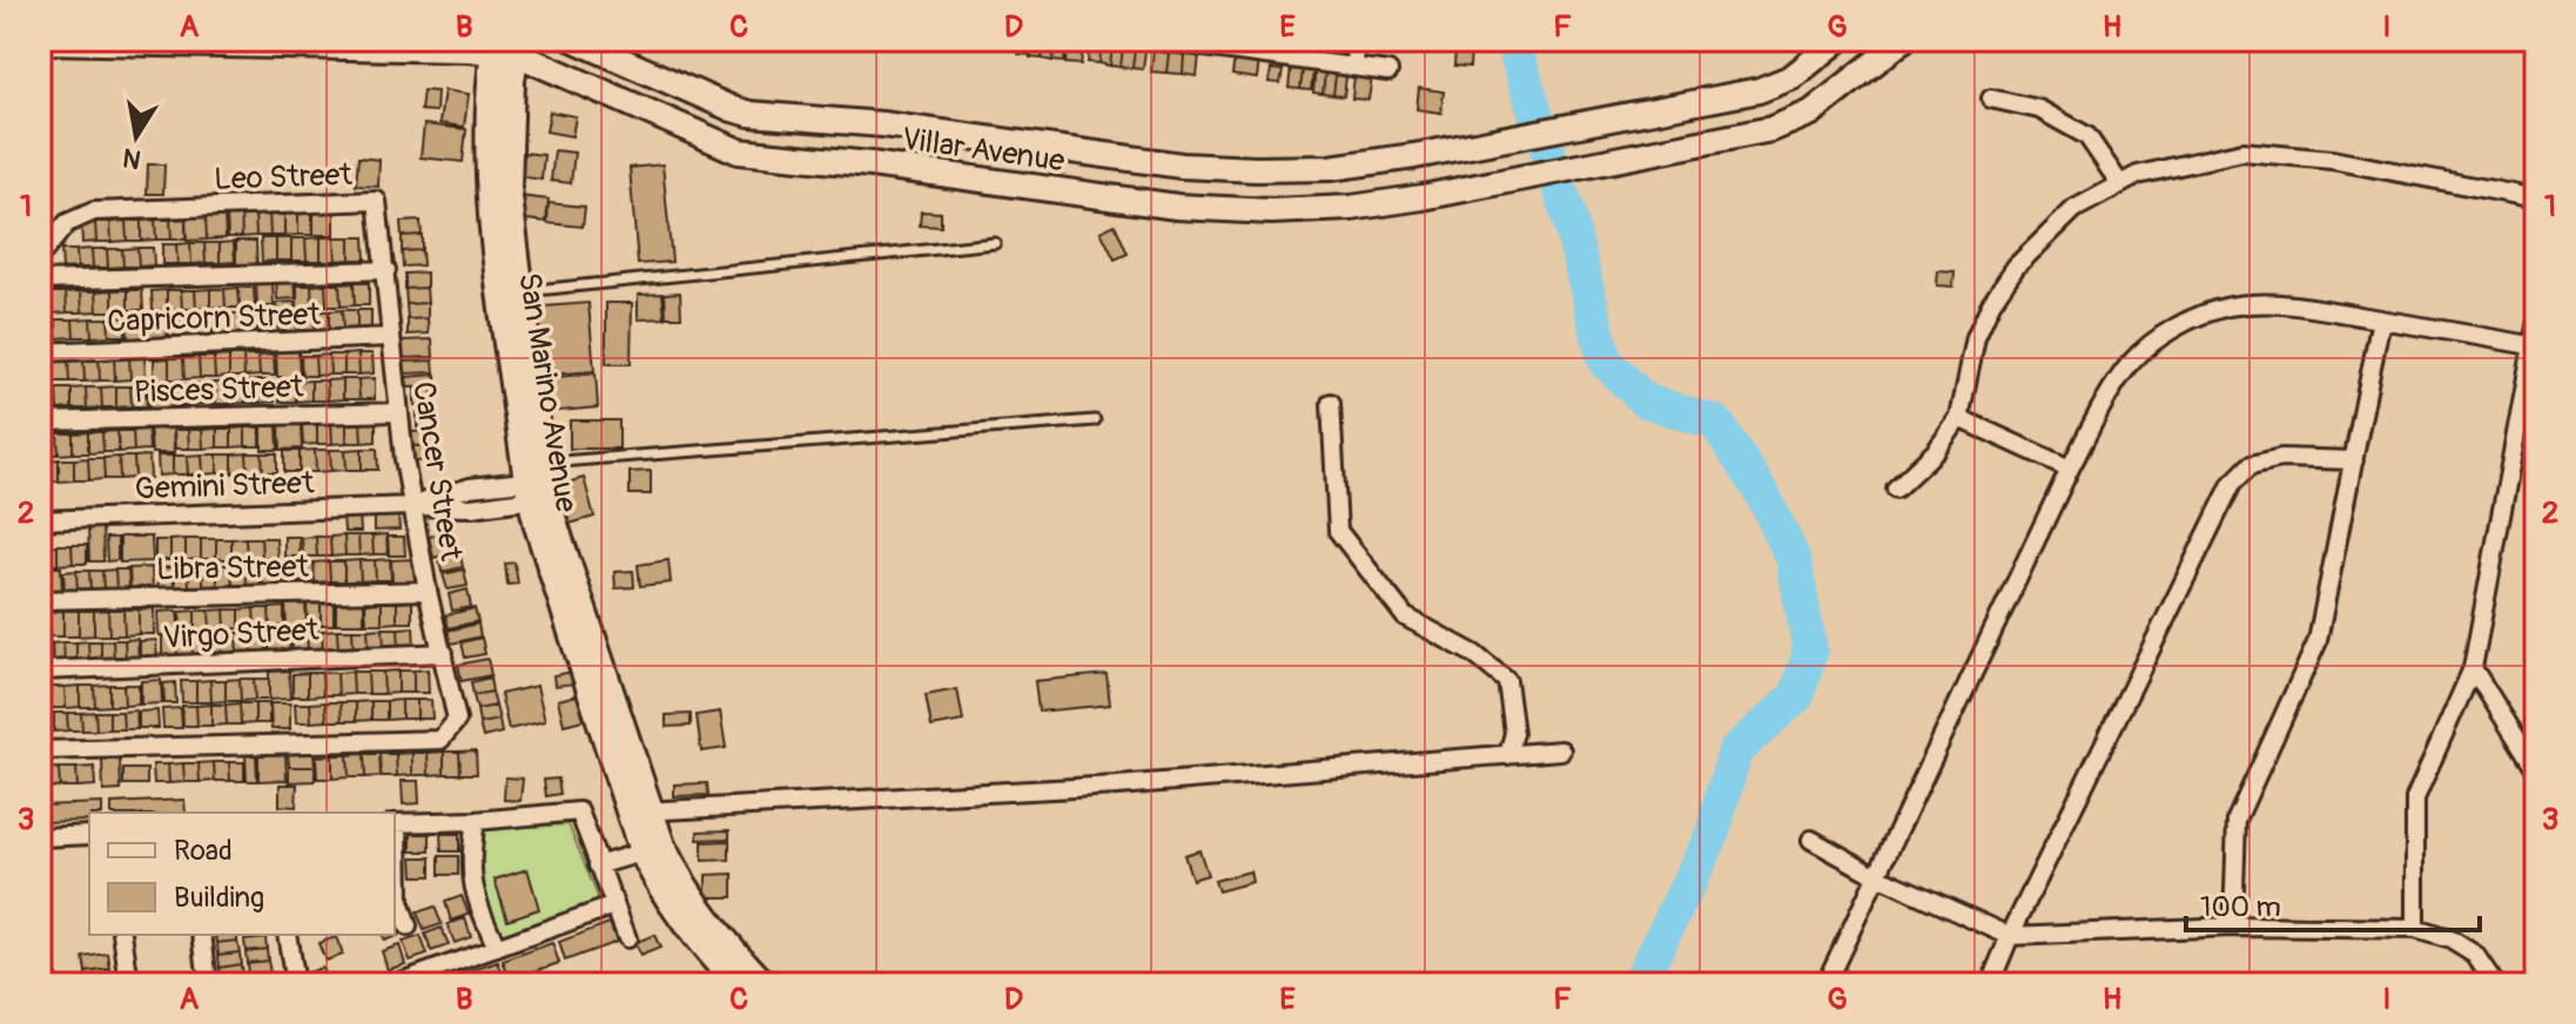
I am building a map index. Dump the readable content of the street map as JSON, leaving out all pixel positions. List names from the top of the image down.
{
  "streets": {
    "main road": ["Villar Avenue", "San Marino Avenue"],
    "street": [
      "Leo Street",
      "Capricorn Street",
      "Pisces Street",
      "Cancer Street",
      "Gemini Street",
      "Libra Street",
      "Virgo Street"
    ]
  },
  "crossings": [
    ["Villar Avenue", "San Marino Avenue"],
    ["Leo Street", "Cancer Street"],
    ["Capricorn Street", "Cancer Street"],
    ["Pisces Street", "Cancer Street"],
    ["San Marino Avenue", "Gemini Street"],
    ["Cancer Street", "Gemini Street"],
    ["Cancer Street", "Libra Street"],
    ["Cancer Street", "Virgo Street"]
  ],
  "legend": ["Road", "Building"],
  "scale_bar": "100 m",
  "north": "bottom",
  "grid": {
    "columns": [
      "A",
      "B",
      "C",
      "D",
      "E",
      "F",
      "G",
      "H",
      "I"
    ],
    "rows": ["1", "2", "3"]
  }
}
